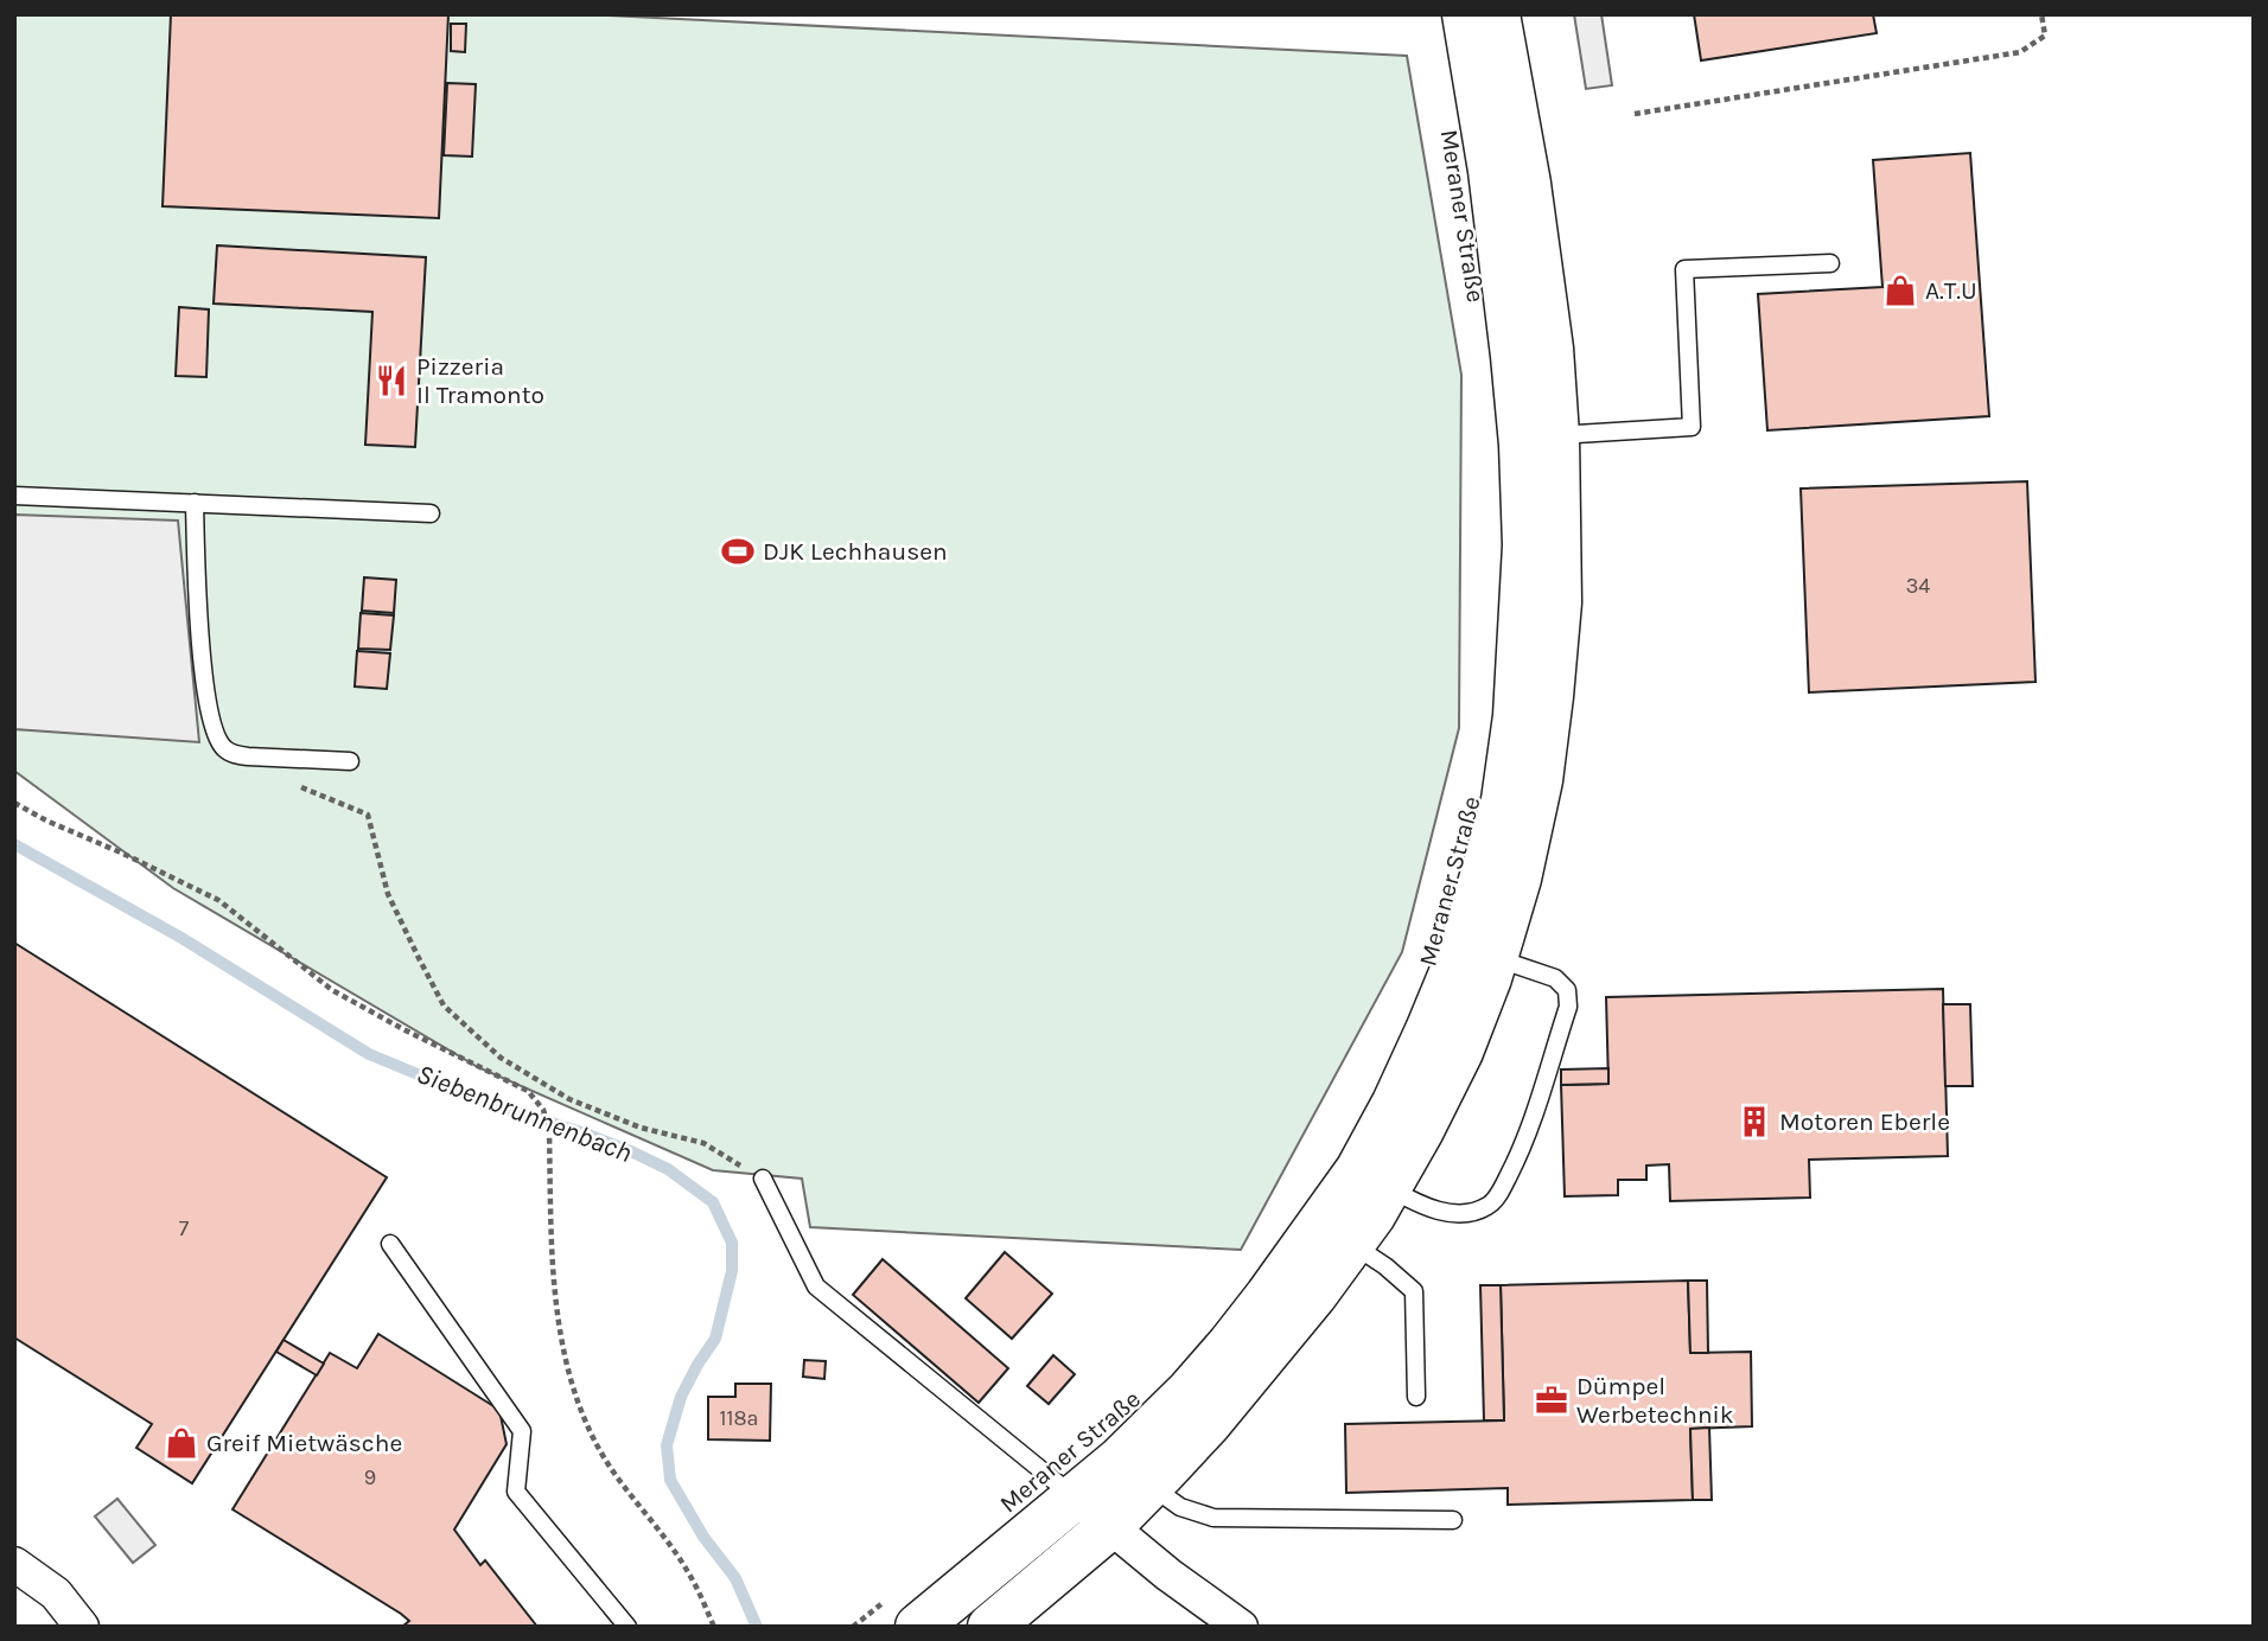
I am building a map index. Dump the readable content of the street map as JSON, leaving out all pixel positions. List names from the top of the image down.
{
  "streets": {
    "main road": ["Meraner Straße"]
  },
  "water": ["Siebenbrunnenbach"],
  "places": {
    "shop": ["A.T.U", "Greif Mietwäsche"],
    "restaurant": ["Pizzeria Il Tramonto"],
    "sports": ["DJK Lechhausen"],
    "building": ["Motoren Eberle"],
    "office": ["Dümpel Werbetechnik"]
  },
  "house_numbers": [
    "34",
    "7",
    "118a",
    "9"
  ]
}
